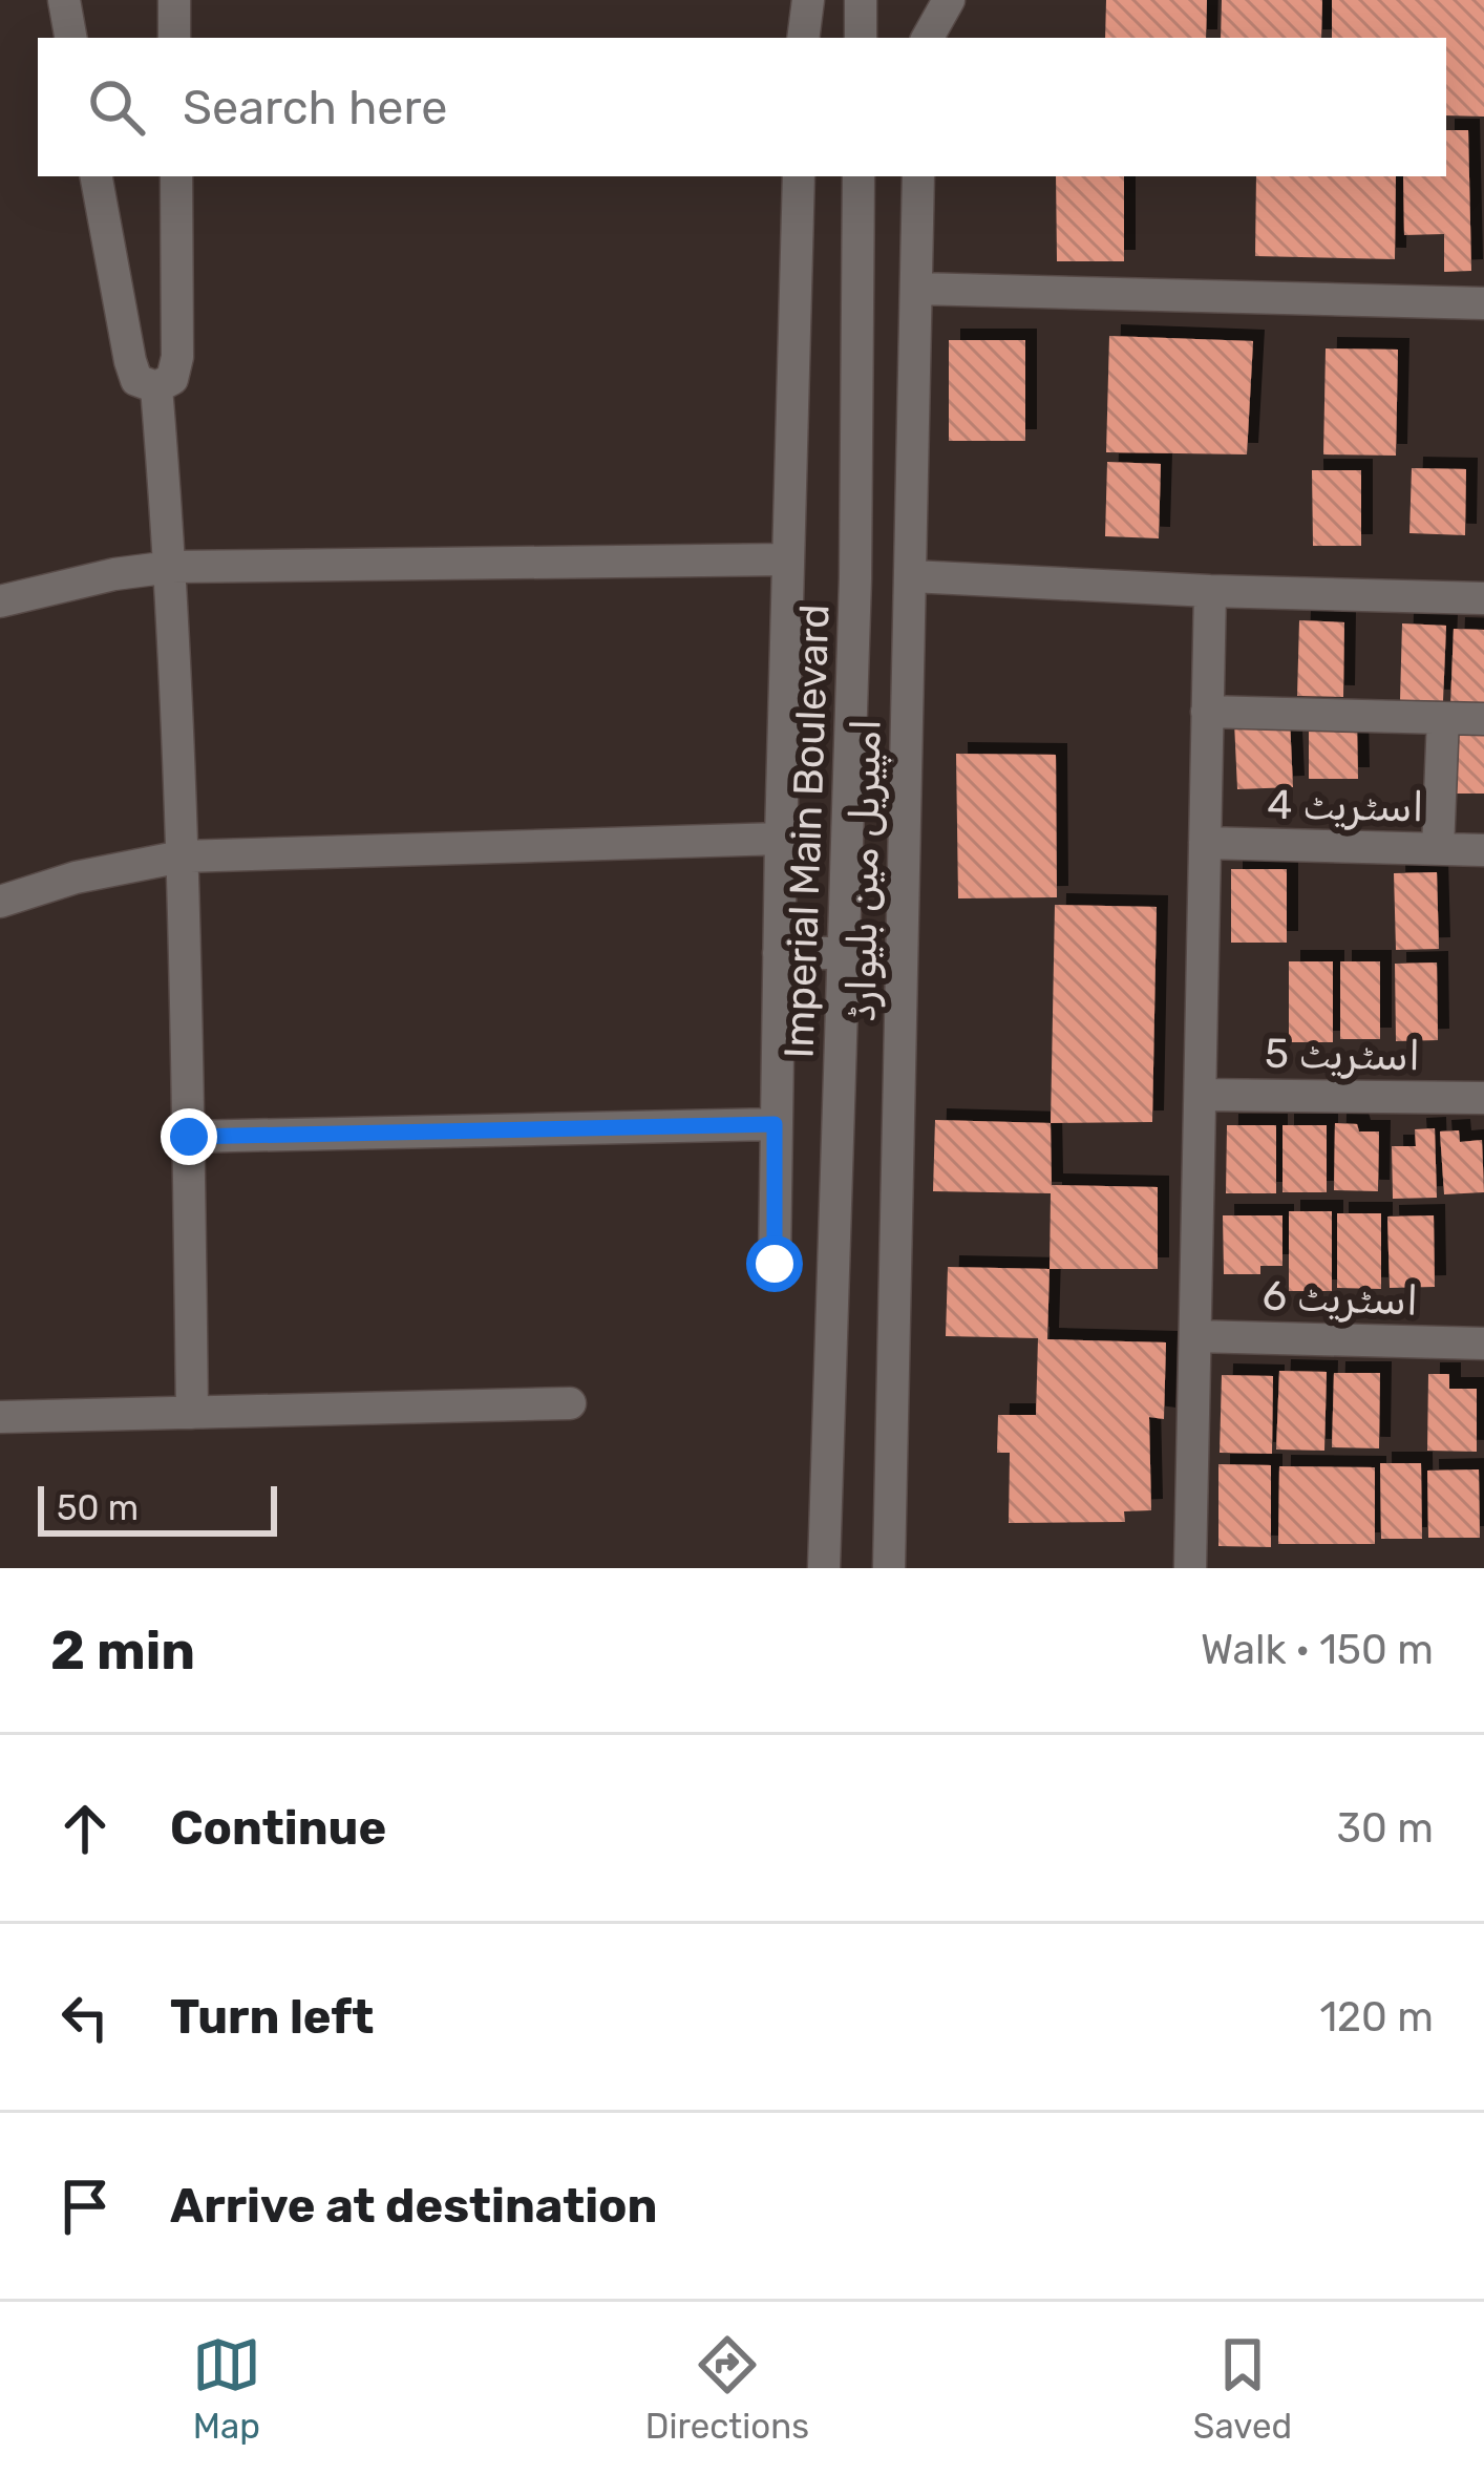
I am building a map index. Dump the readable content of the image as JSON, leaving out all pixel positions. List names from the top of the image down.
{
  "streets": {
    "street": [
      "اسٹریٹ 4",
      "Imperial Main Boulevard",
      "امپیریل مین بلیوارڈ",
      "اسٹریٹ 5",
      "اسٹریٹ 6"
    ]
  },
  "scale_bar": "50 m",
  "page": {
    "search": "Search here",
    "scale": "50 m",
    "heading": ["2 min", "Walk · 150 m"],
    "list": [
      ["Continue", "30 m"],
      ["Turn left", "120 m"],
      "Arrive at destination"
    ],
    "nav": ["Map", "Directions", "Saved"]
  }
}
